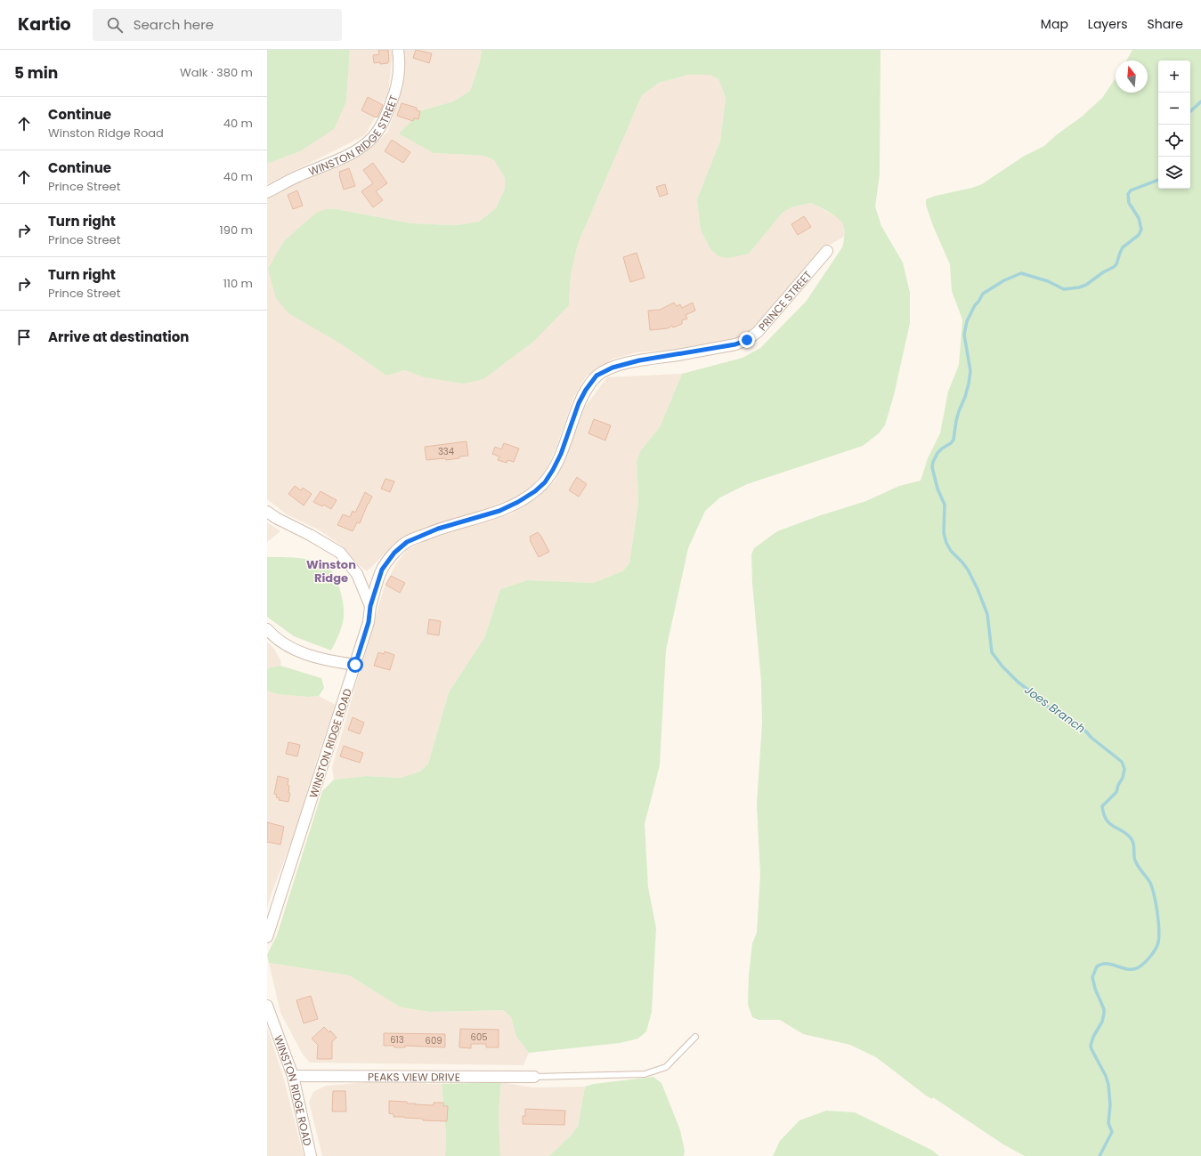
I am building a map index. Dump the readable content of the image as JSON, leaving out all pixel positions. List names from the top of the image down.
{
  "streets": {
    "street": [
      "WINSTON RIDGE STREET",
      "PRINCE STREET",
      "WINSTON RIDGE ROAD",
      "PEAKS VIEW DRIVE"
    ]
  },
  "crossings": [
    ["PRINCE STREET", "WINSTON RIDGE ROAD"],
    ["WINSTON RIDGE ROAD", "PEAKS VIEW DRIVE"]
  ],
  "districts": ["Winston Ridge"],
  "water": ["Joes Branch"],
  "house_numbers": [
    "334",
    "605",
    "613",
    "609"
  ],
  "north": "top",
  "page": {
    "header": "Kartio",
    "search": "Search here",
    "nav": ["Map", "Layers", "Share"],
    "heading": ["5 min", "Walk · 380 m"],
    "map_buttons": ["+", "−"],
    "list": [
      ["Continue", "Winston Ridge Road", "40 m"],
      ["Continue", "Prince Street", "40 m"],
      ["Turn right", "Prince Street", "190 m"],
      ["Turn right", "Prince Street", "110 m"],
      "Arrive at destination"
    ]
  }
}
